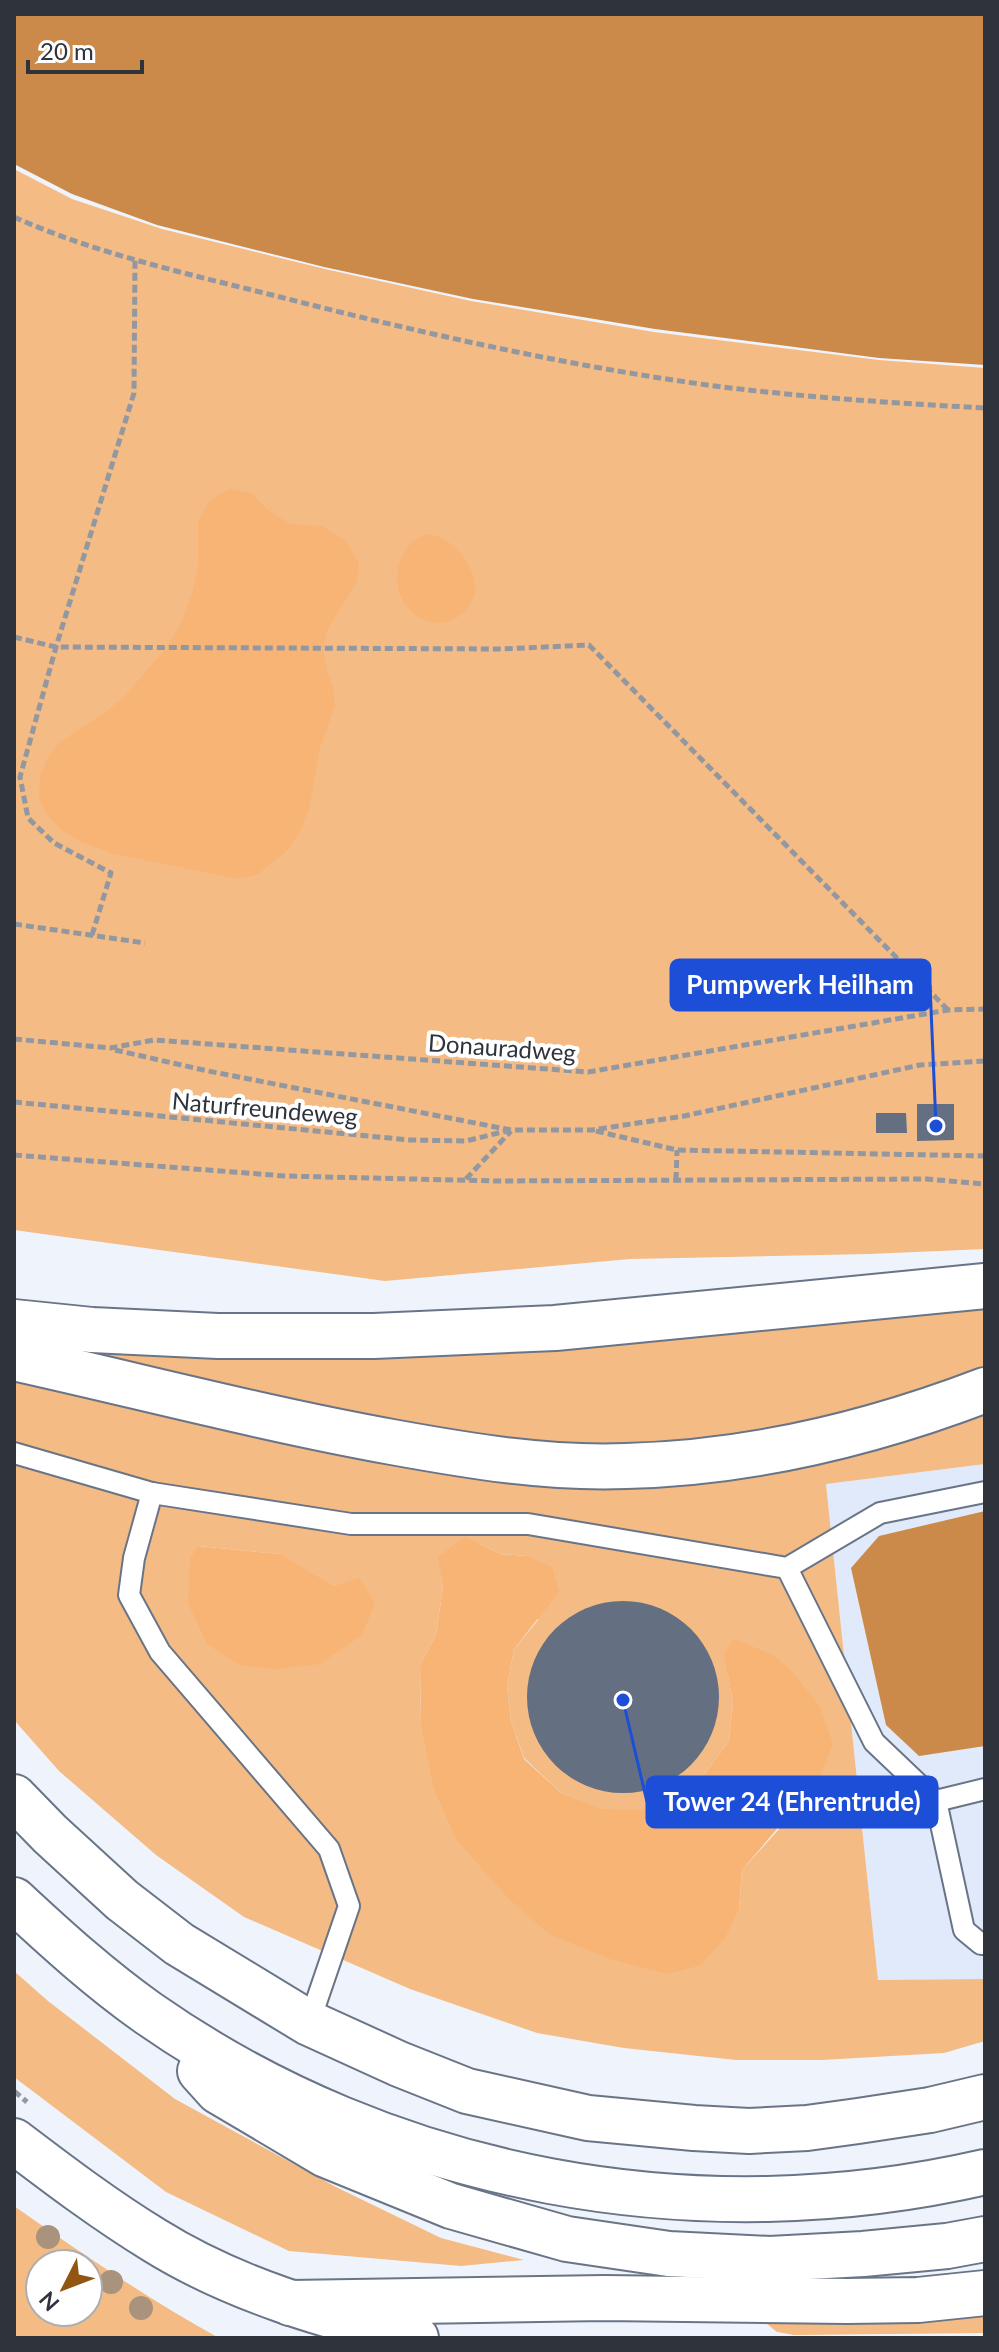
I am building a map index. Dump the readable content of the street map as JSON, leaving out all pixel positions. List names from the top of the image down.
{
  "streets": {
    "path": ["Donauradweg", "Naturfreundeweg"]
  },
  "places": ["Pumpwerk Heilham", "Tower 24 (Ehrentrude)"],
  "scale_bar": "20 m",
  "north": "bottom left"
}
